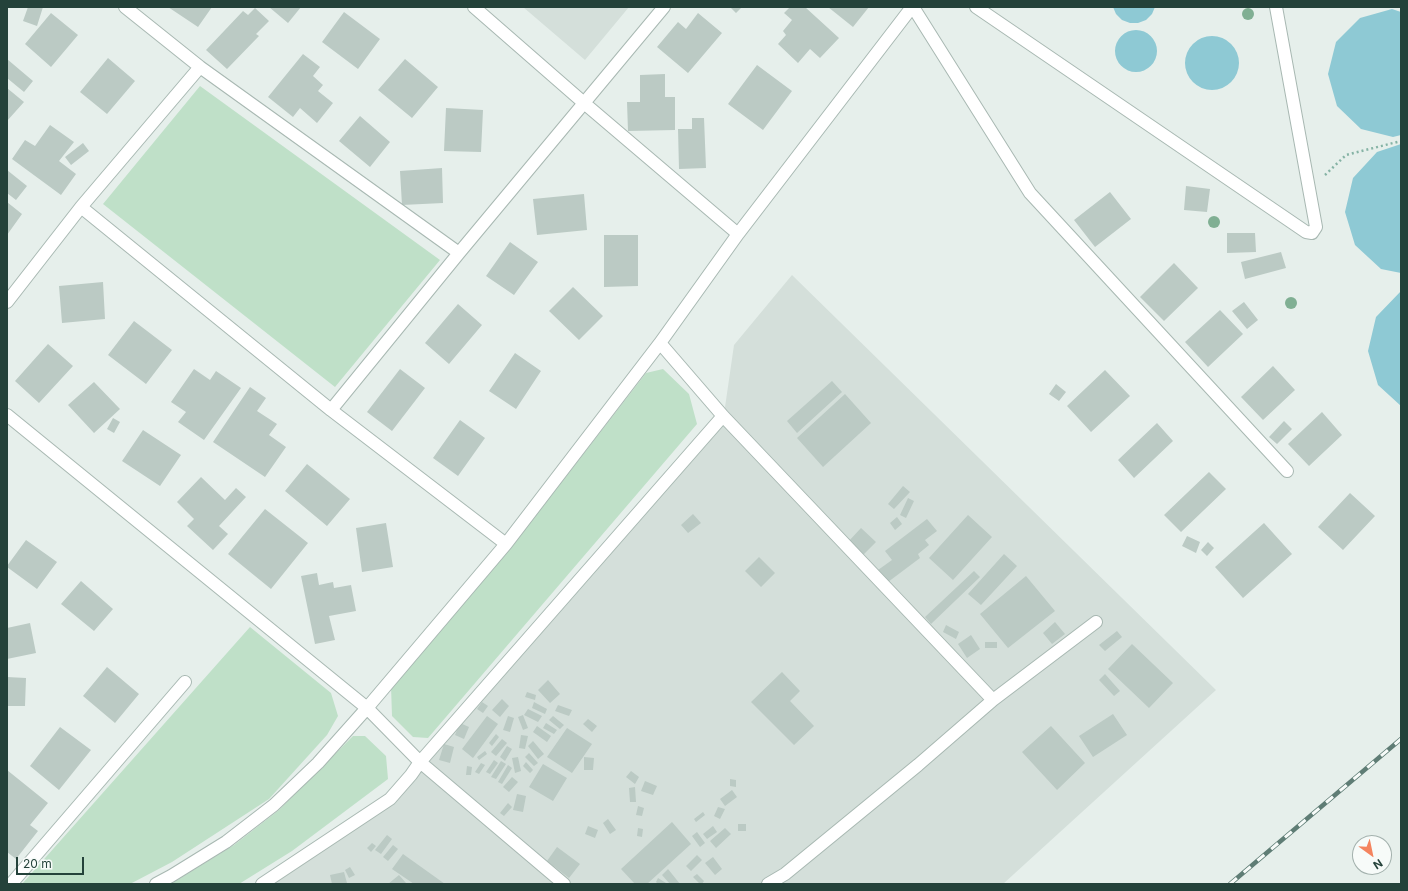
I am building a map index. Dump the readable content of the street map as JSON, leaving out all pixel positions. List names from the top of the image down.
{
  "scale_bar": "20 m",
  "north": "bottom right"
}
